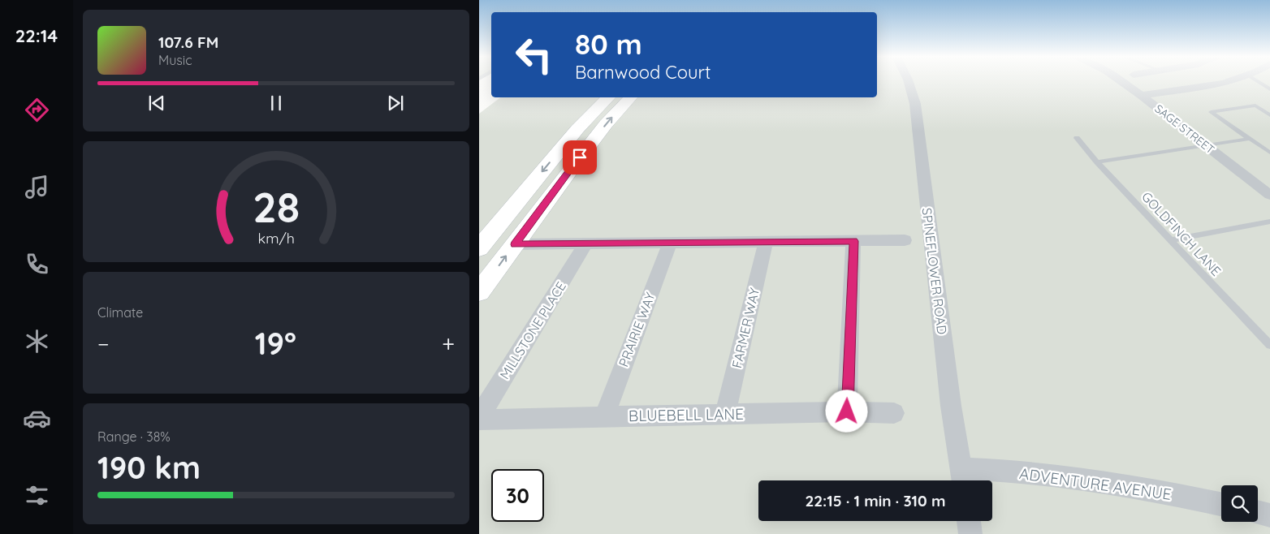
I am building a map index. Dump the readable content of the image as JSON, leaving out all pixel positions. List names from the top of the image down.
{
  "streets": {
    "street": [
      "SAGE STREET",
      "SPINEFLOWER ROAD",
      "FARMER WAY",
      "PRAIRIE WAY",
      "MILLSTONE PLACE",
      "BLUEBELL LANE",
      "ADVENTURE AVENUE"
    ],
    "lane": ["GOLDFINCH LANE"]
  },
  "crossings": [
    ["SPINEFLOWER ROAD", "ADVENTURE AVENUE"],
    ["FARMER WAY", "BLUEBELL LANE"],
    ["PRAIRIE WAY", "BLUEBELL LANE"],
    ["MILLSTONE PLACE", "BLUEBELL LANE"]
  ],
  "page": {
    "tabs": "22:14",
    "turn": ["80 m", "Barnwood Court"],
    "song": ["107.6 FM", "Music"],
    "tile": [
      "Climate",
      ["Range · 38%", "190 km"]
    ],
    "heat": ["−", "19°", "+"],
    "limit": "30",
    "trip": "22:15 · 1 min · 310 m",
    "gauge": ["28", "km/h"]
  }
}
